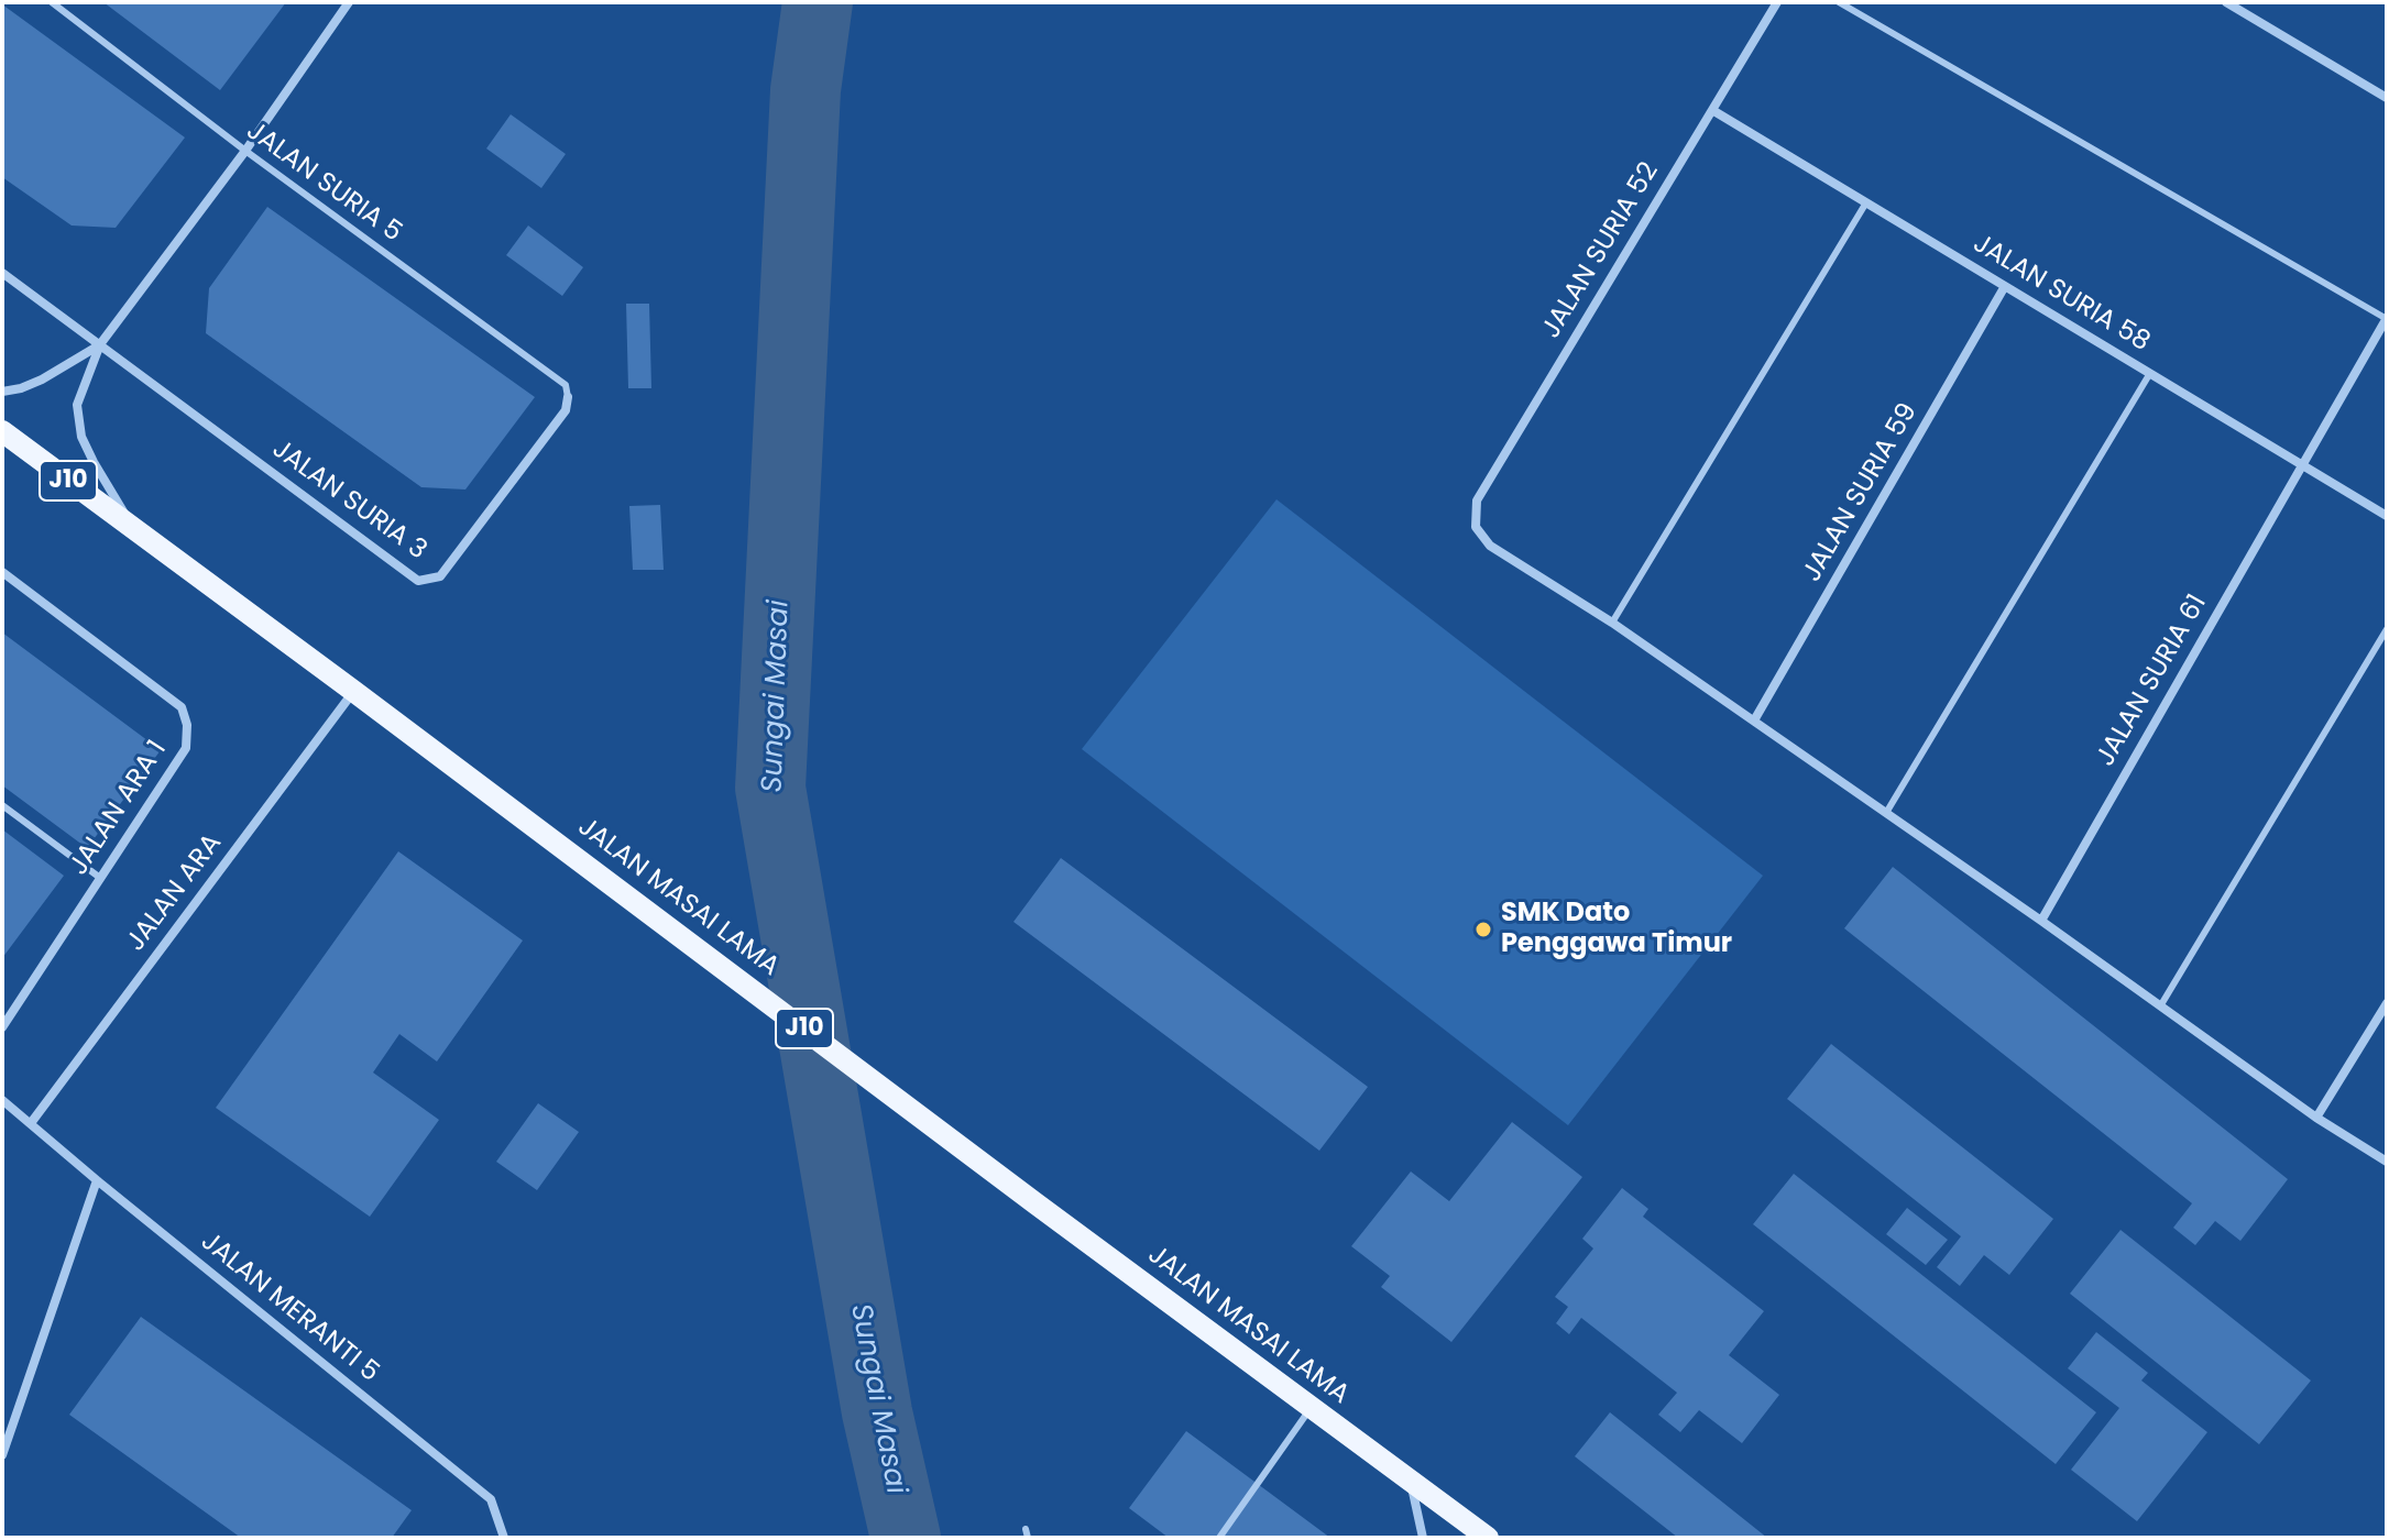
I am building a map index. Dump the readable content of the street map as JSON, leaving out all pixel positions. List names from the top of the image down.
{
  "streets": {
    "main road": ["J10", "JALAN MASAI LAMA"],
    "street": [
      "JALAN SURIA 52",
      "JALAN SURIA 58",
      "JALAN SURIA 59",
      "JALAN SURIA 3",
      "JALAN SURIA 61",
      "JALAN ARA 1",
      "JALAN ARA",
      "JALAN MERANTI 5"
    ],
    "lane": ["JALAN SURIA 5"]
  },
  "crossings": [
    ["JALAN SURIA 5", "JALAN SURIA 3"],
    ["JALAN SURIA 52", "JALAN SURIA 58"],
    ["JALAN SURIA 58", "JALAN SURIA 59"],
    ["JALAN SURIA 58", "JALAN SURIA 61"],
    ["JALAN ARA", "JALAN MASAI LAMA"],
    ["JALAN ARA", "JALAN MERANTI 5"]
  ],
  "water": ["Sungai Masai"],
  "places": ["SMK Dato Penggawa Timur"]
}
